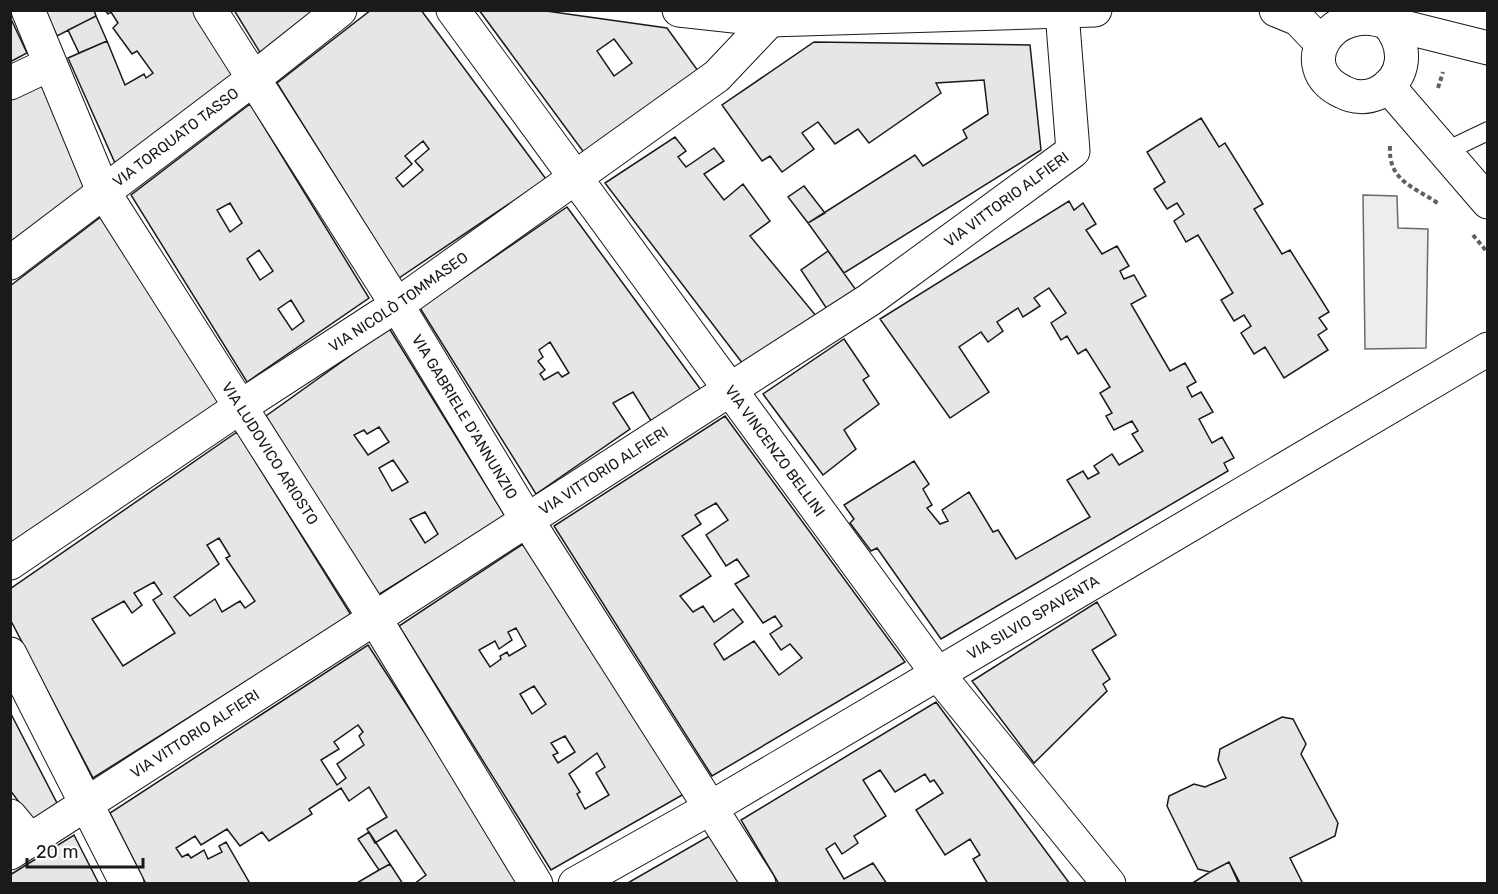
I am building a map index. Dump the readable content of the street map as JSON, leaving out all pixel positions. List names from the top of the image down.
{
  "streets": {
    "street": [
      "VIA TORQUATO TASSO",
      "VIA VITTORIO ALFIERI",
      "VIA NICOLÒ TOMMASEO",
      "VIA GABRIELE D'ANNUNZIO",
      "VIA VINCENZO BELLINI",
      "VIA LUDOVICO ARIOSTO",
      "VIA SILVIO SPAVENTA"
    ]
  },
  "crossings": [
    ["VIA TORQUATO TASSO", "VIA GABRIELE D'ANNUNZIO"],
    ["VIA TORQUATO TASSO", "VIA LUDOVICO ARIOSTO"],
    ["VIA VITTORIO ALFIERI", "VIA GABRIELE D'ANNUNZIO"],
    ["VIA VITTORIO ALFIERI", "VIA VINCENZO BELLINI"],
    ["VIA VITTORIO ALFIERI", "VIA LUDOVICO ARIOSTO"],
    ["VIA NICOLÒ TOMMASEO", "VIA GABRIELE D'ANNUNZIO"],
    ["VIA NICOLÒ TOMMASEO", "VIA VINCENZO BELLINI"],
    ["VIA NICOLÒ TOMMASEO", "VIA LUDOVICO ARIOSTO"],
    ["VIA GABRIELE D'ANNUNZIO", "VIA SILVIO SPAVENTA"],
    ["VIA VINCENZO BELLINI", "VIA SILVIO SPAVENTA"]
  ],
  "scale_bar": "20 m"
}
